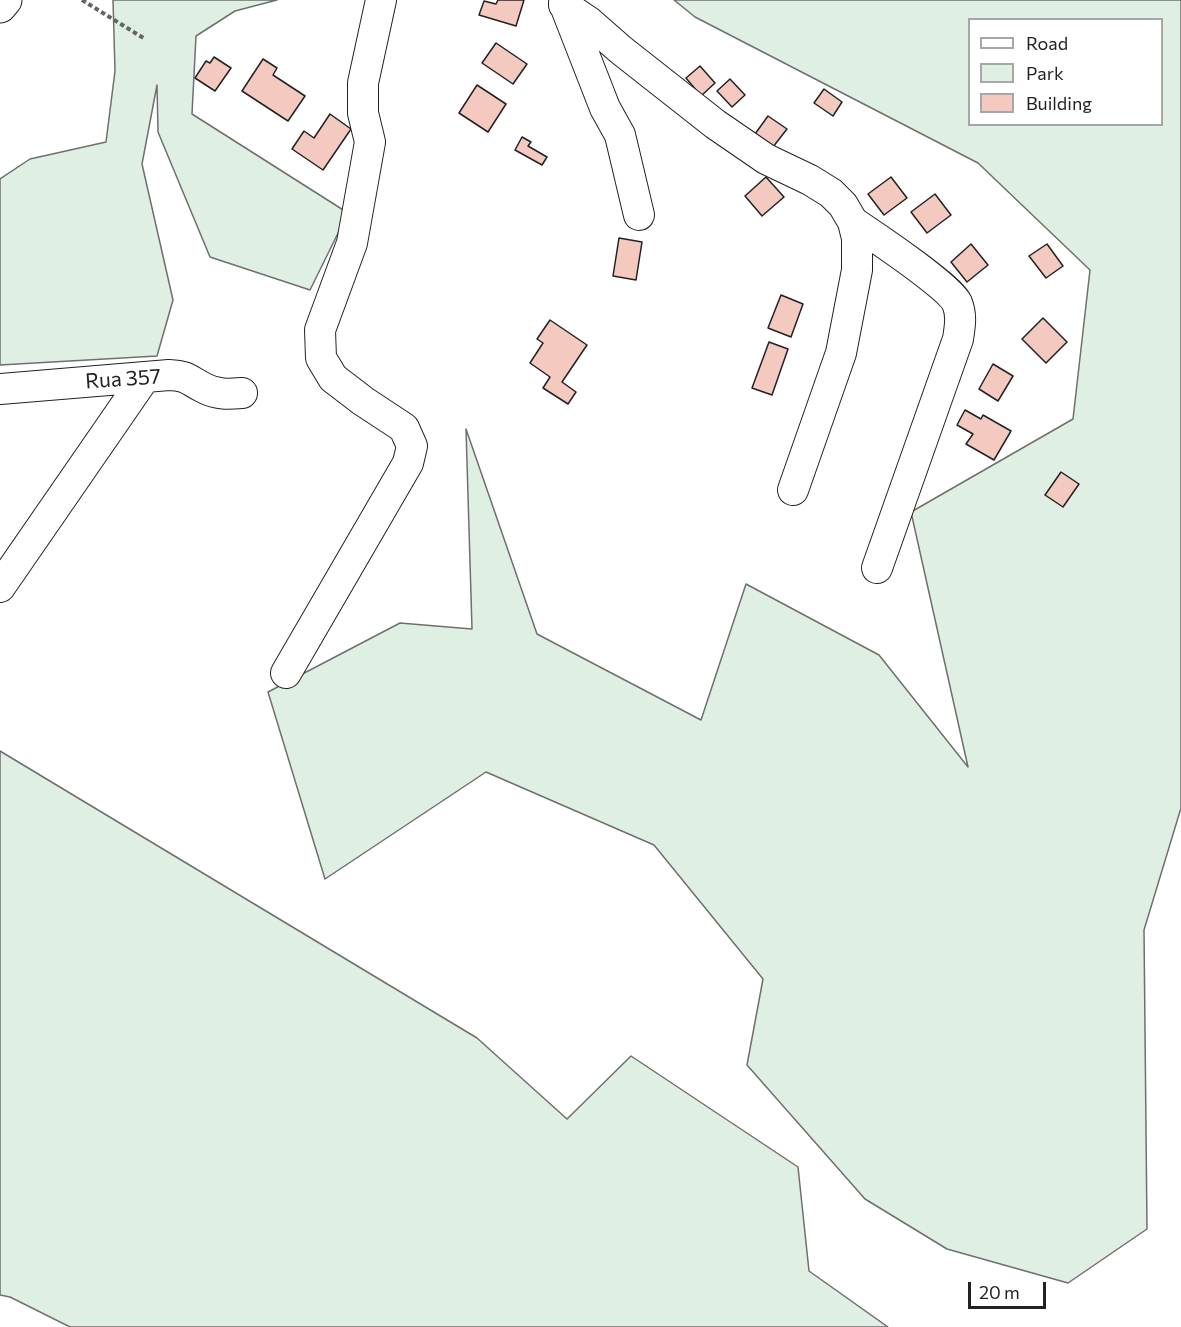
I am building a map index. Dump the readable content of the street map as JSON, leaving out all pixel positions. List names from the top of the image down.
{
  "streets": {
    "street": ["Rua 357"]
  },
  "legend": ["Road", "Park", "Building"],
  "scale_bar": "20 m"
}
